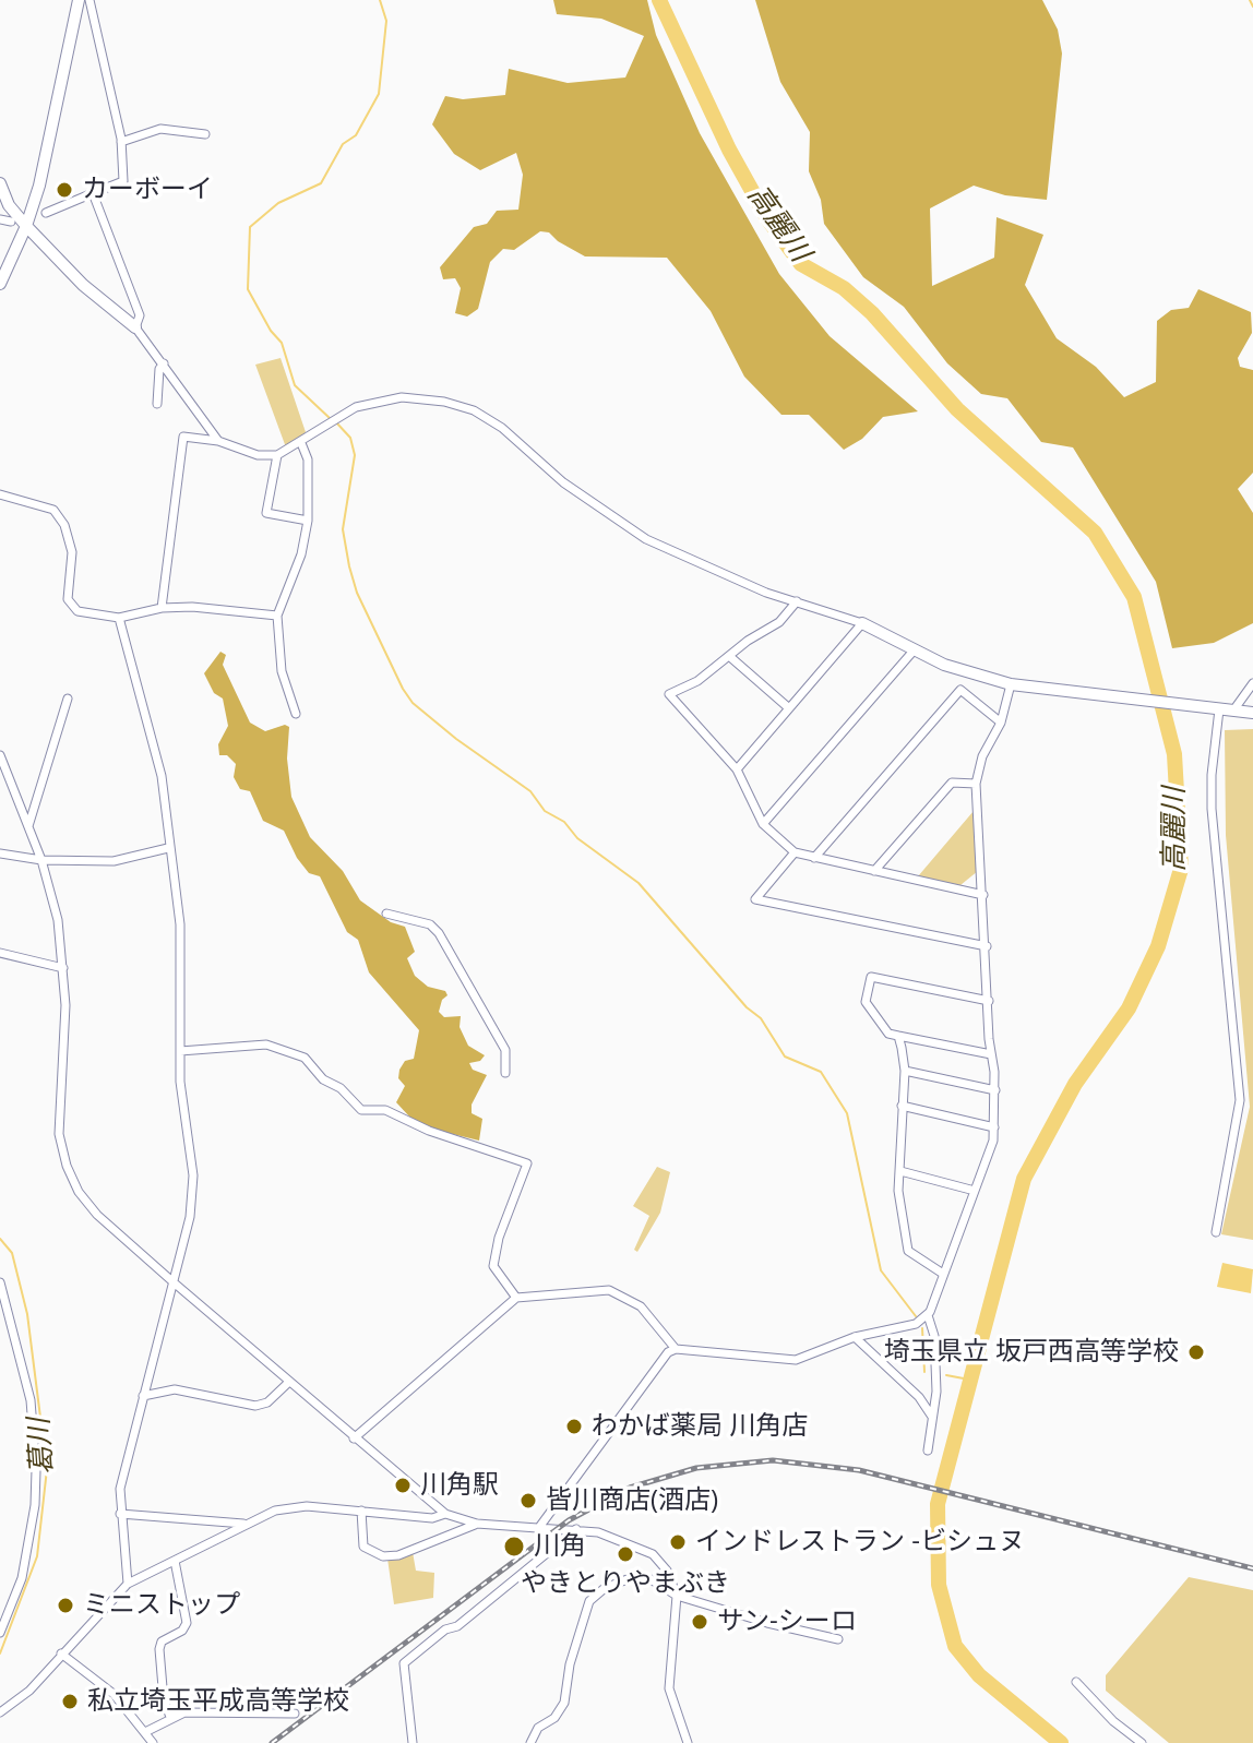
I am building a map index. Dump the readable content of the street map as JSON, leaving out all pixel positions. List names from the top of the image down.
{
  "water": ["高麗川", "葛川"],
  "places": [
    "カーボーイ",
    "埼玉県立 坂戸西高等学校",
    "わかば薬局 川角店",
    "川角駅",
    "皆川商店(酒店)",
    "インドレストラン -ビシュヌ",
    "川角",
    "やきとりやまぶき",
    "ミニストップ",
    "サン-シーロ",
    "私立埼玉平成高等学校"
  ]
}
